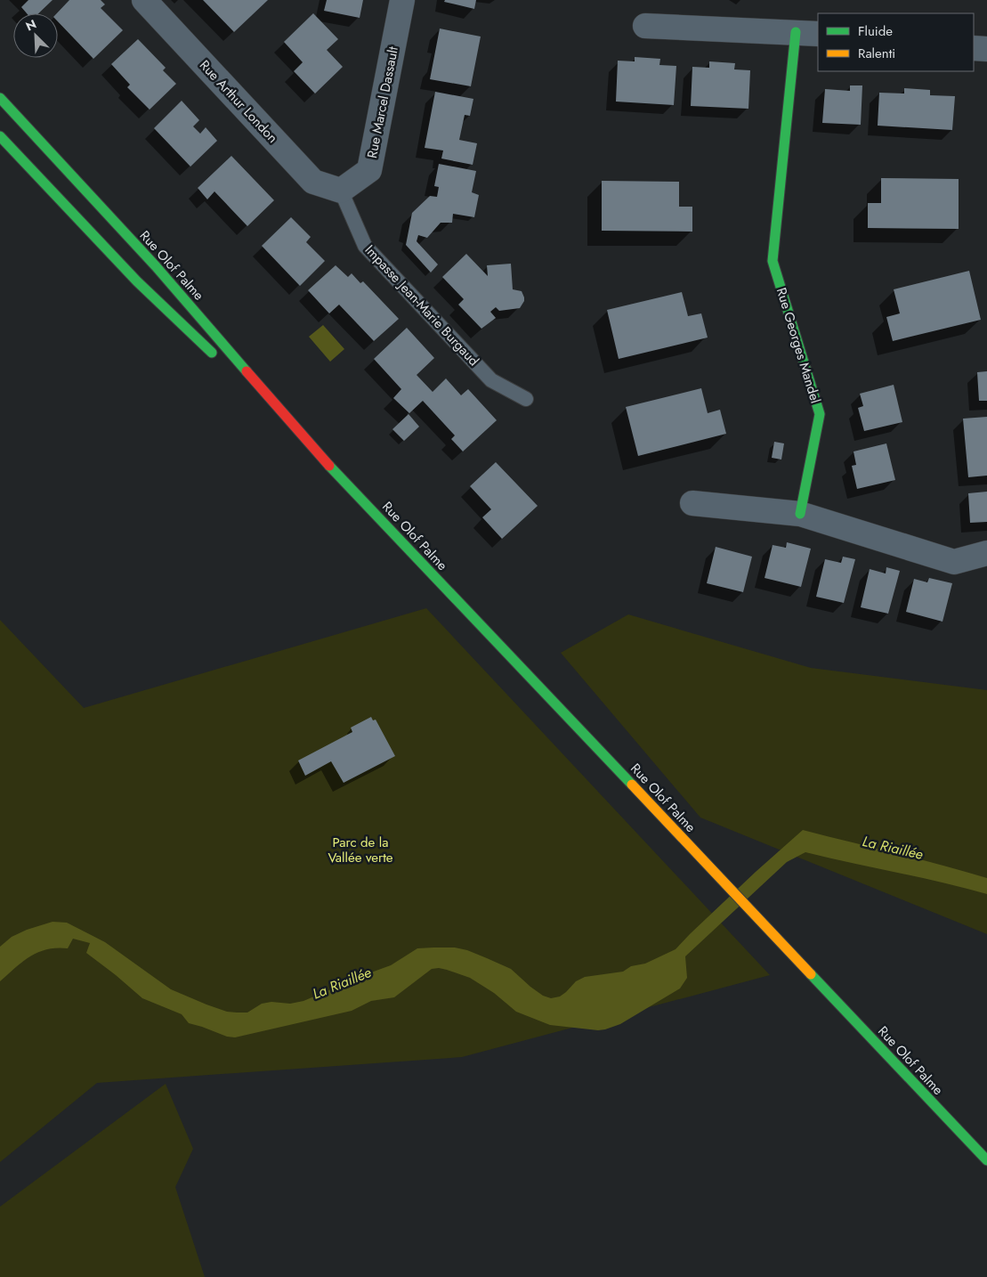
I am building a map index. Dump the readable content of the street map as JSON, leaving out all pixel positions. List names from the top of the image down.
{
  "streets": {
    "main road": ["Rue Olof Palme", "Rue Georges Mandel"],
    "street": ["Rue Arthur London", "Rue Marcel Dassault"],
    "lane": ["Impasse Jean-Marie Burgaud"]
  },
  "crossings": [
    ["Rue Arthur London", "Rue Marcel Dassault"],
    ["Rue Arthur London", "Impasse Jean-Marie Burgaud"],
    ["Rue Marcel Dassault", "Impasse Jean-Marie Burgaud"]
  ],
  "water": ["La Riaillée"],
  "parks": ["Parc de la Vallée verte"],
  "legend": ["Fluide", "Ralenti"],
  "north": "top left"
}
